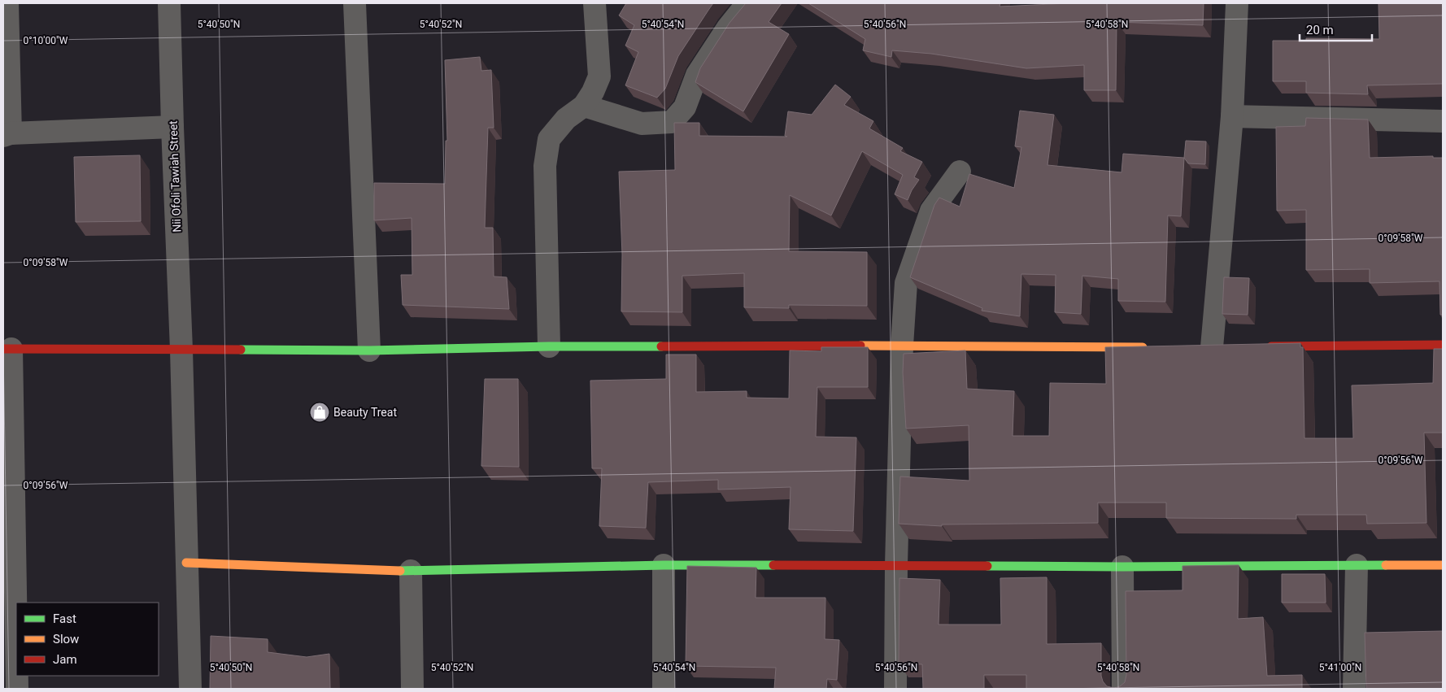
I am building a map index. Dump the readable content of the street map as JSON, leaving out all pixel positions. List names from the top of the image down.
{
  "streets": {
    "street": ["Nii Ofoli Tawiah Street"]
  },
  "places": {
    "shop": ["Beauty Treat"]
  },
  "legend": ["Fast", "Slow", "Jam"],
  "scale_bar": "20 m",
  "coordinates": [
    "5°40'50\"N",
    "5°40'52\"N",
    "5°40'54\"N",
    "5°40'56\"N",
    "5°40'58\"N",
    "0°10'00\"W",
    "0°09'58\"W",
    "0°09'56\"W",
    "5°41'00\"N"
  ]
}
